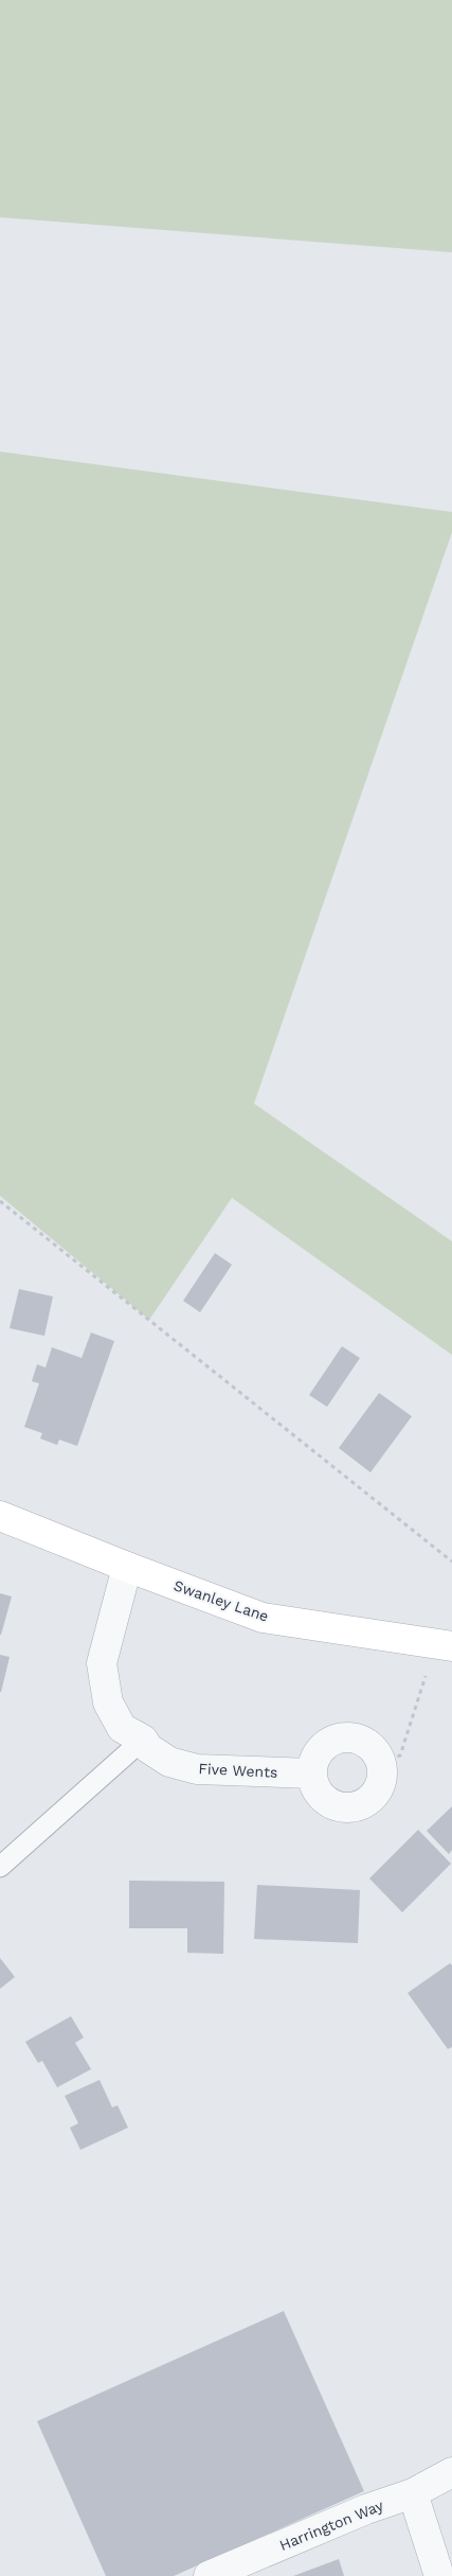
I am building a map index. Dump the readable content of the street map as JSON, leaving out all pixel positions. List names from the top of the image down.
{
  "streets": {
    "main road": ["Swanley Lane"],
    "street": ["Five Wents", "Harrington Way"]
  },
  "crossings": [
    ["Swanley Lane", "Five Wents"]
  ]
}
